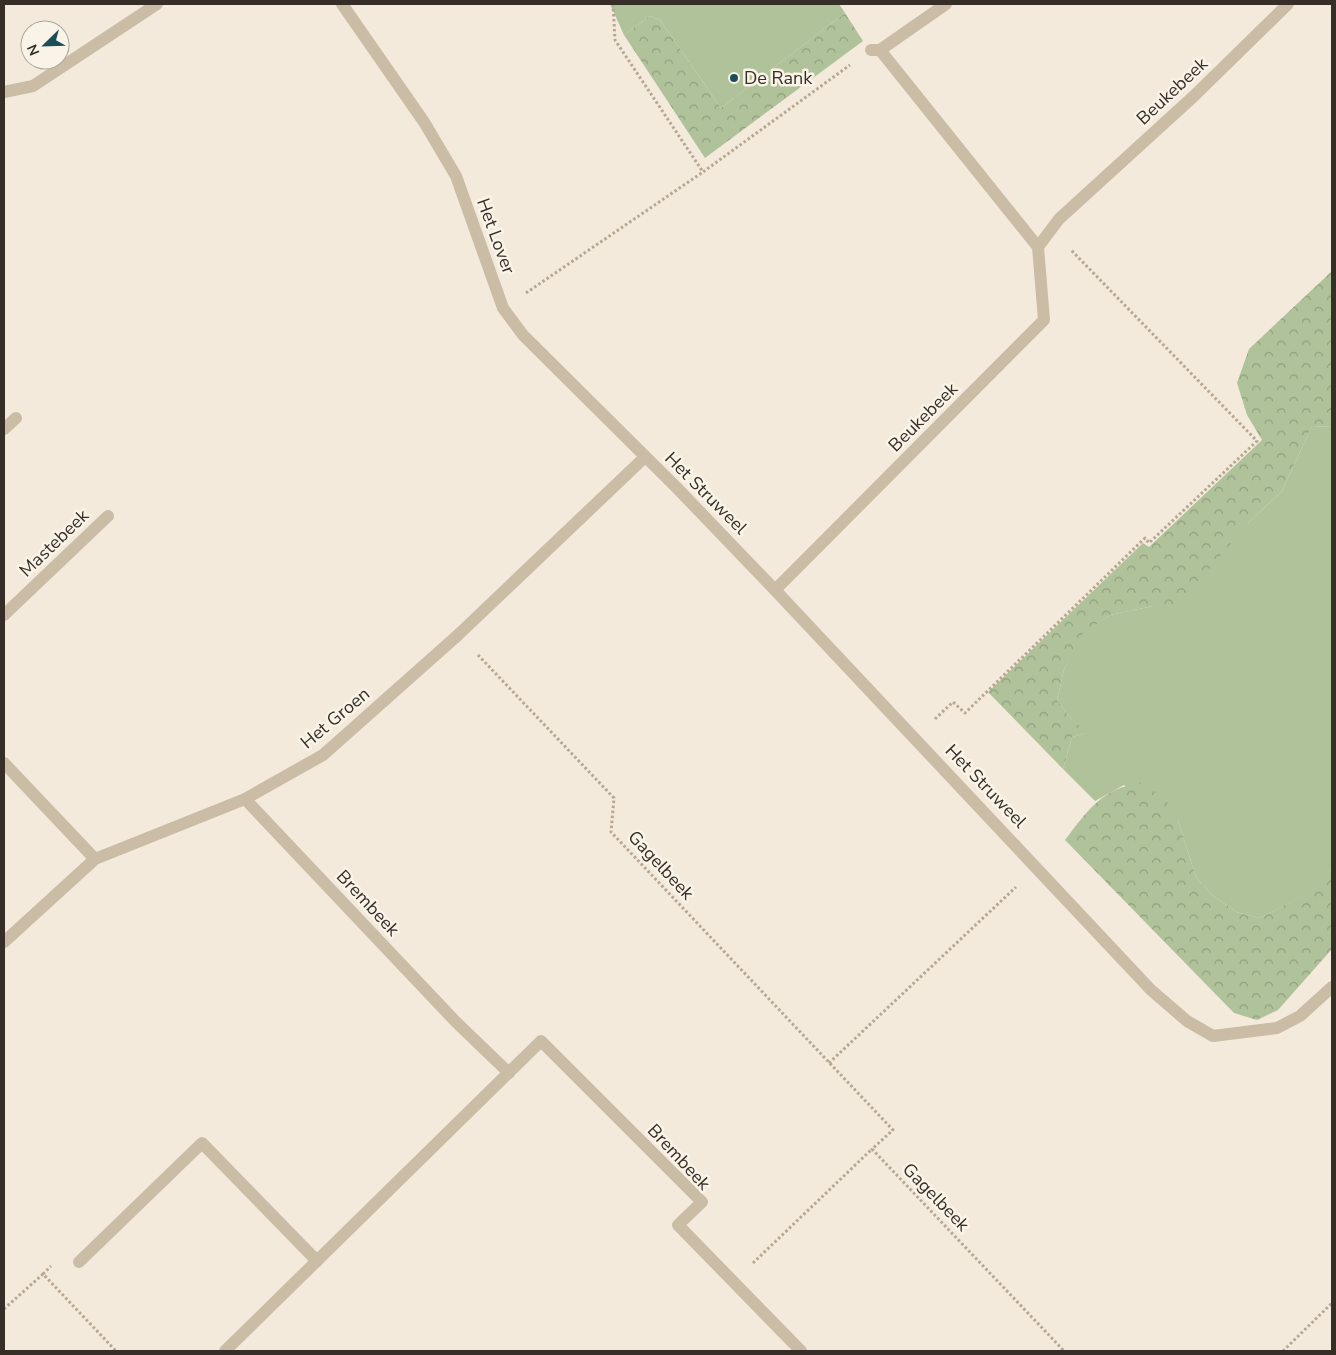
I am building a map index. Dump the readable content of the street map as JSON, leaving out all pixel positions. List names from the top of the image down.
{
  "streets": {
    "street": [
      "Beukebeek",
      "Het Lover",
      "Het Struweel",
      "Mastebeek",
      "Het Groen",
      "Brembeek"
    ],
    "path": ["Gagelbeek"]
  },
  "crossings": [
    ["Beukebeek", "Het Struweel"],
    ["Het Lover", "Het Struweel"],
    ["Het Lover", "Het Groen"],
    ["Het Struweel", "Het Groen"],
    ["Het Groen", "Gagelbeek"],
    ["Het Groen", "Brembeek"]
  ],
  "places": ["De Rank"],
  "north": "bottom left"
}
